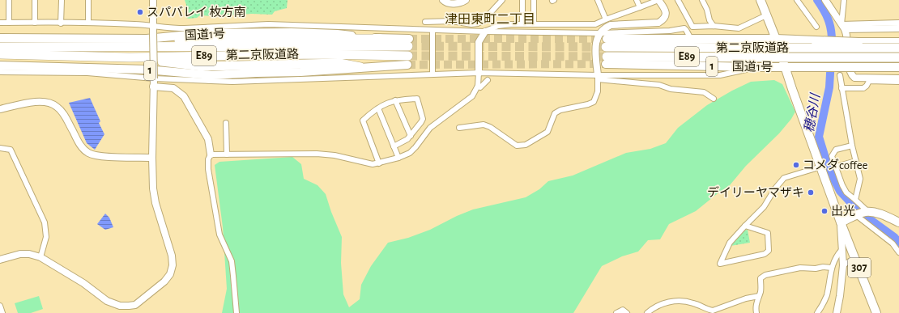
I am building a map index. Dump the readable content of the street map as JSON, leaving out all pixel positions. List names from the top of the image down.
{
  "streets": {
    "highway": ["第二京阪道路", "E89"],
    "main road": ["国道1号", "1", "307"]
  },
  "crossings": [
    ["国道1号", "第二京阪道路"],
    ["国道1号", "307"],
    ["第二京阪道路", "1"],
    ["1", "307"]
  ],
  "districts": ["津田東町二丁目"],
  "water": ["穂谷川"],
  "places": [
    "スパバレイ 枚方南",
    "コメダcoffee",
    "デイリーヤマザキ",
    "出光"
  ]
}
